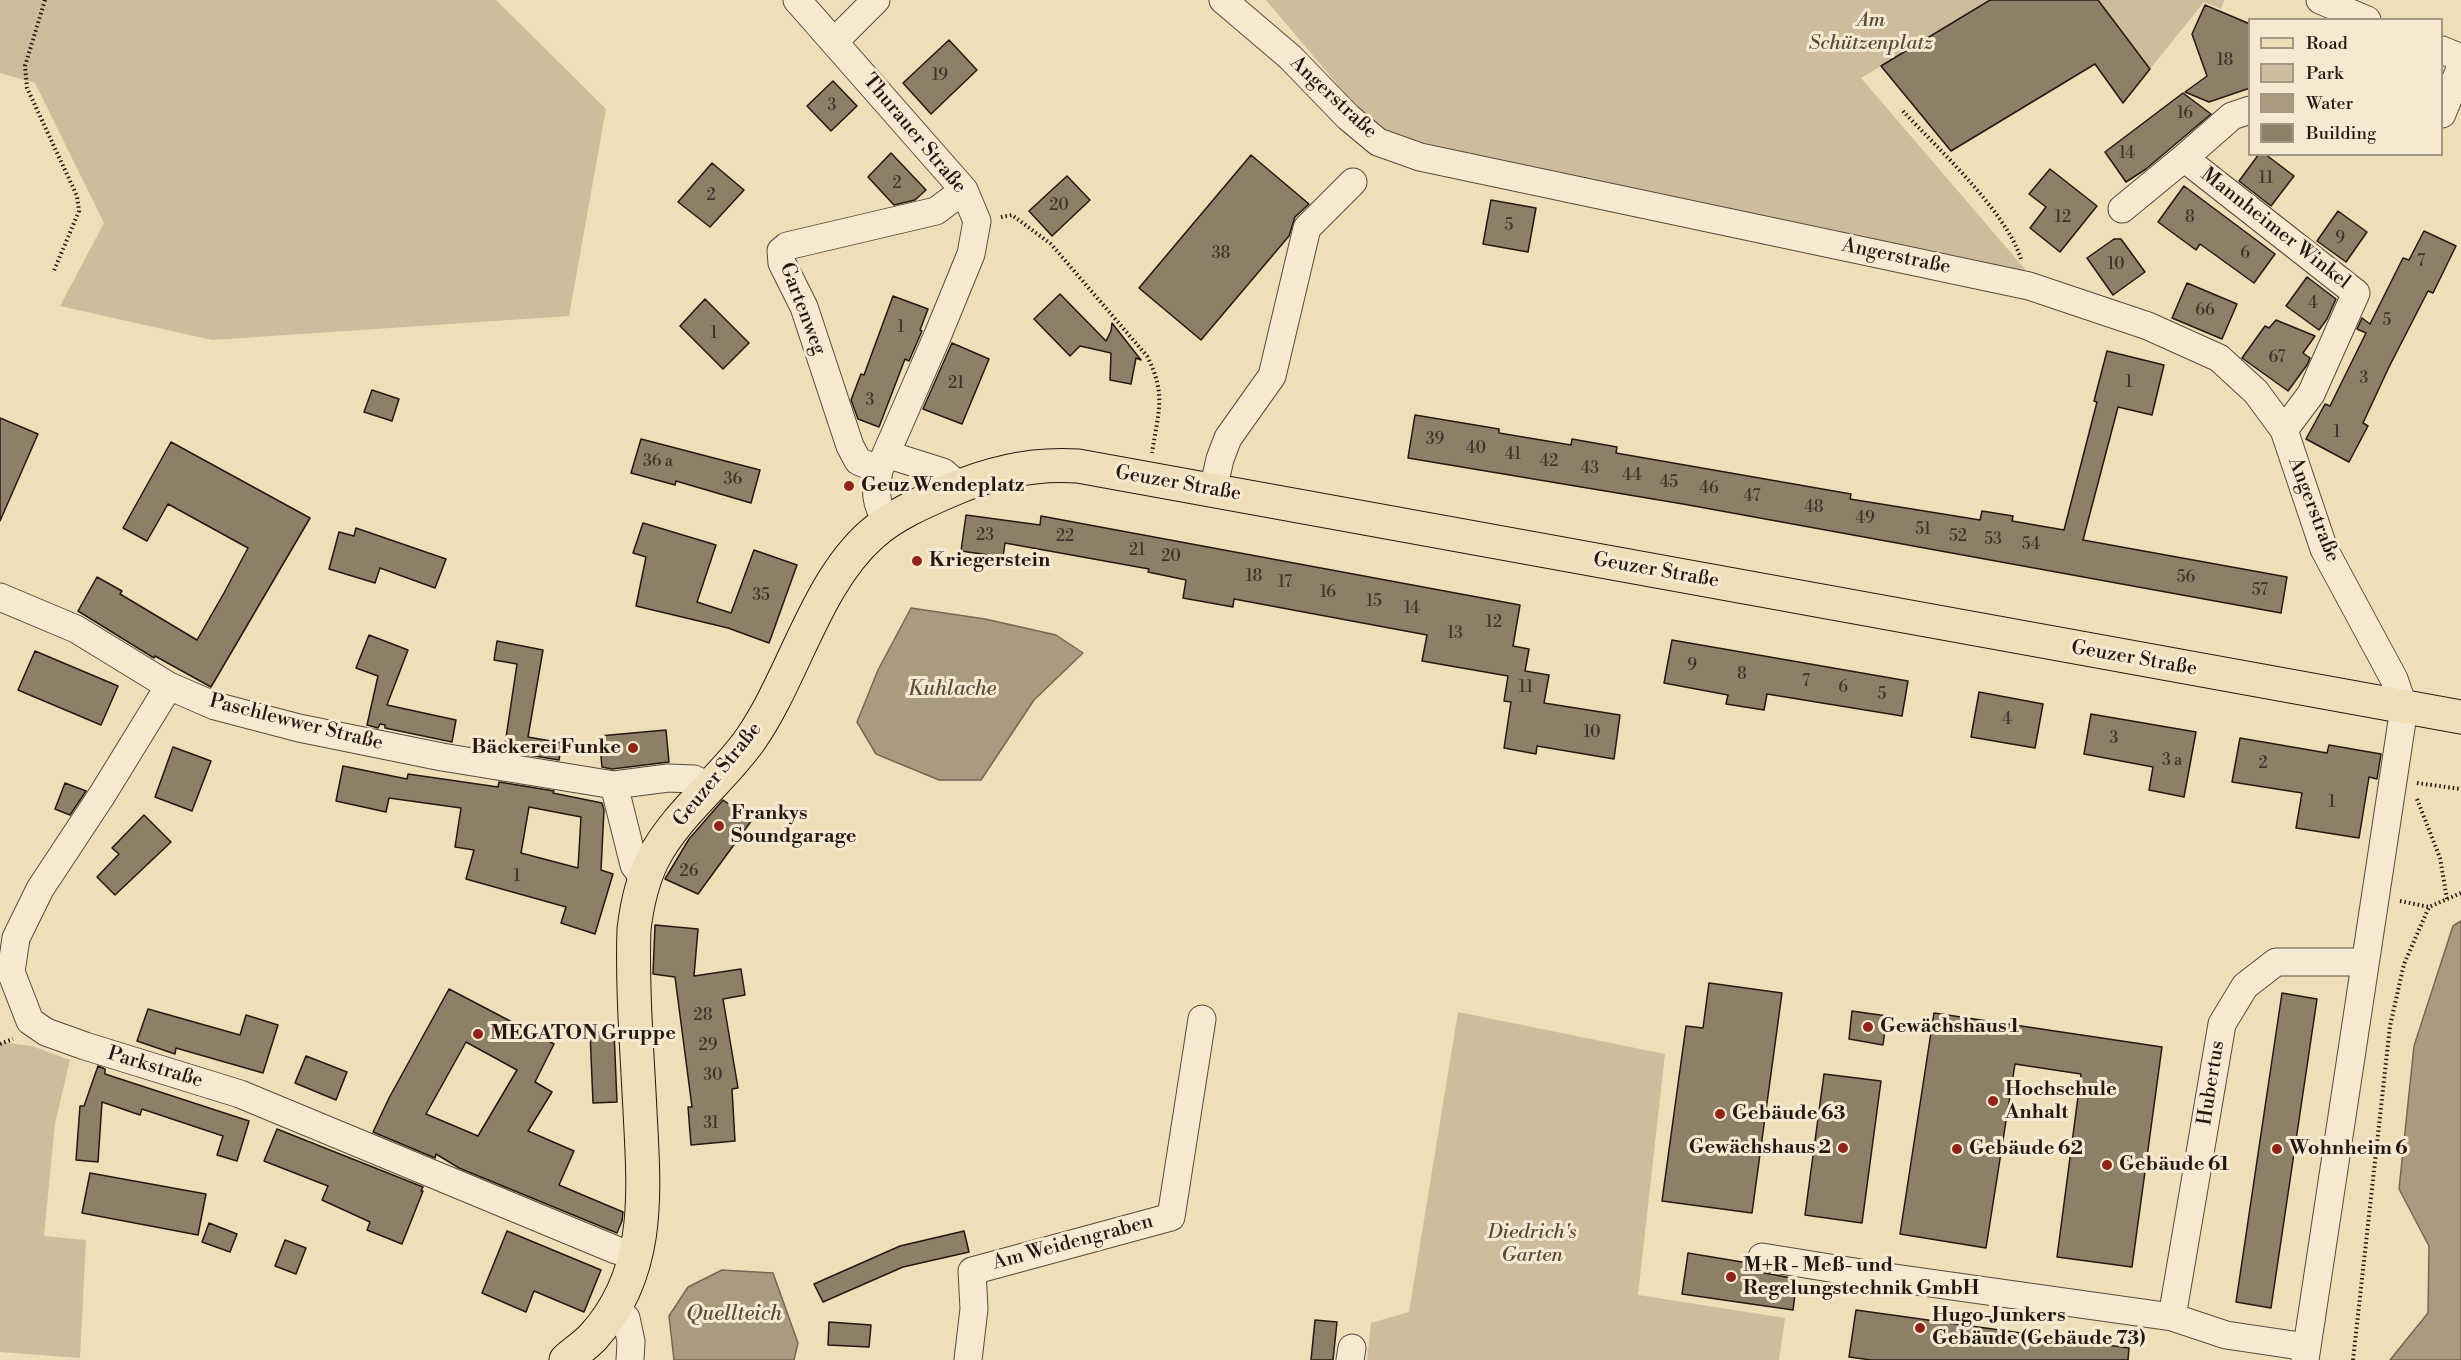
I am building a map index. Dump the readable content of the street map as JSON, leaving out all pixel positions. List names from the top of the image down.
{
  "streets": {
    "main road": ["Geuzer Straße"],
    "street": [
      "Angerstraße",
      "Thurauer Straße",
      "Mannheimer Winkel",
      "Gartenweg",
      "Paschlewwer Straße",
      "Parkstraße",
      "Hubertus",
      "Am Weidengraben"
    ]
  },
  "crossings": [
    ["Angerstraße", "Mannheimer Winkel"],
    ["Angerstraße", "Geuzer Straße"],
    ["Thurauer Straße", "Gartenweg"],
    ["Thurauer Straße", "Geuzer Straße"],
    ["Geuzer Straße", "Paschlewwer Straße"],
    ["Geuzer Straße", "Parkstraße"],
    ["Paschlewwer Straße", "Parkstraße"]
  ],
  "water": ["Kuhlache", "Quellteich"],
  "parks": ["Am Schützenplatz", "Diedrich's Garten"],
  "places": [
    "Geuz Wendeplatz",
    "Kriegerstein",
    "Bäckerei Funke",
    "Frankys Soundgarage",
    "Gewächshaus 1",
    "MEGATON Gruppe",
    "Hochschule Anhalt",
    "Gebäude 63",
    "Gewächshaus 2",
    "Gebäude 62",
    "Wohnheim 6",
    "Gebäude 61",
    "M+R - Meß- und Regelungstechnik GmbH",
    "Hugo-Junkers Gebäude (Gebäude 73)"
  ],
  "house_numbers": [
    "18",
    "19",
    "3",
    "16",
    "14",
    "11",
    "2",
    "2",
    "20",
    "12",
    "8",
    "5",
    "9",
    "38",
    "6",
    "7",
    "10",
    "4",
    "66",
    "5",
    "1",
    "1",
    "67",
    "3",
    "1",
    "21",
    "3",
    "1",
    "39",
    "40",
    "41",
    "36 a",
    "42",
    "43",
    "44",
    "36",
    "45",
    "46",
    "47",
    "48",
    "49",
    "51",
    "23",
    "22",
    "52",
    "53",
    "54",
    "21",
    "20",
    "18",
    "56",
    "17",
    "57",
    "16",
    "35",
    "15",
    "14",
    "12",
    "13",
    "9",
    "8",
    "7",
    "11",
    "6",
    "5",
    "4",
    "10",
    "3",
    "3 a",
    "2",
    "1",
    "26",
    "1",
    "28",
    "29",
    "30",
    "31"
  ],
  "legend": [
    "Road",
    "Park",
    "Water",
    "Building"
  ]
}
